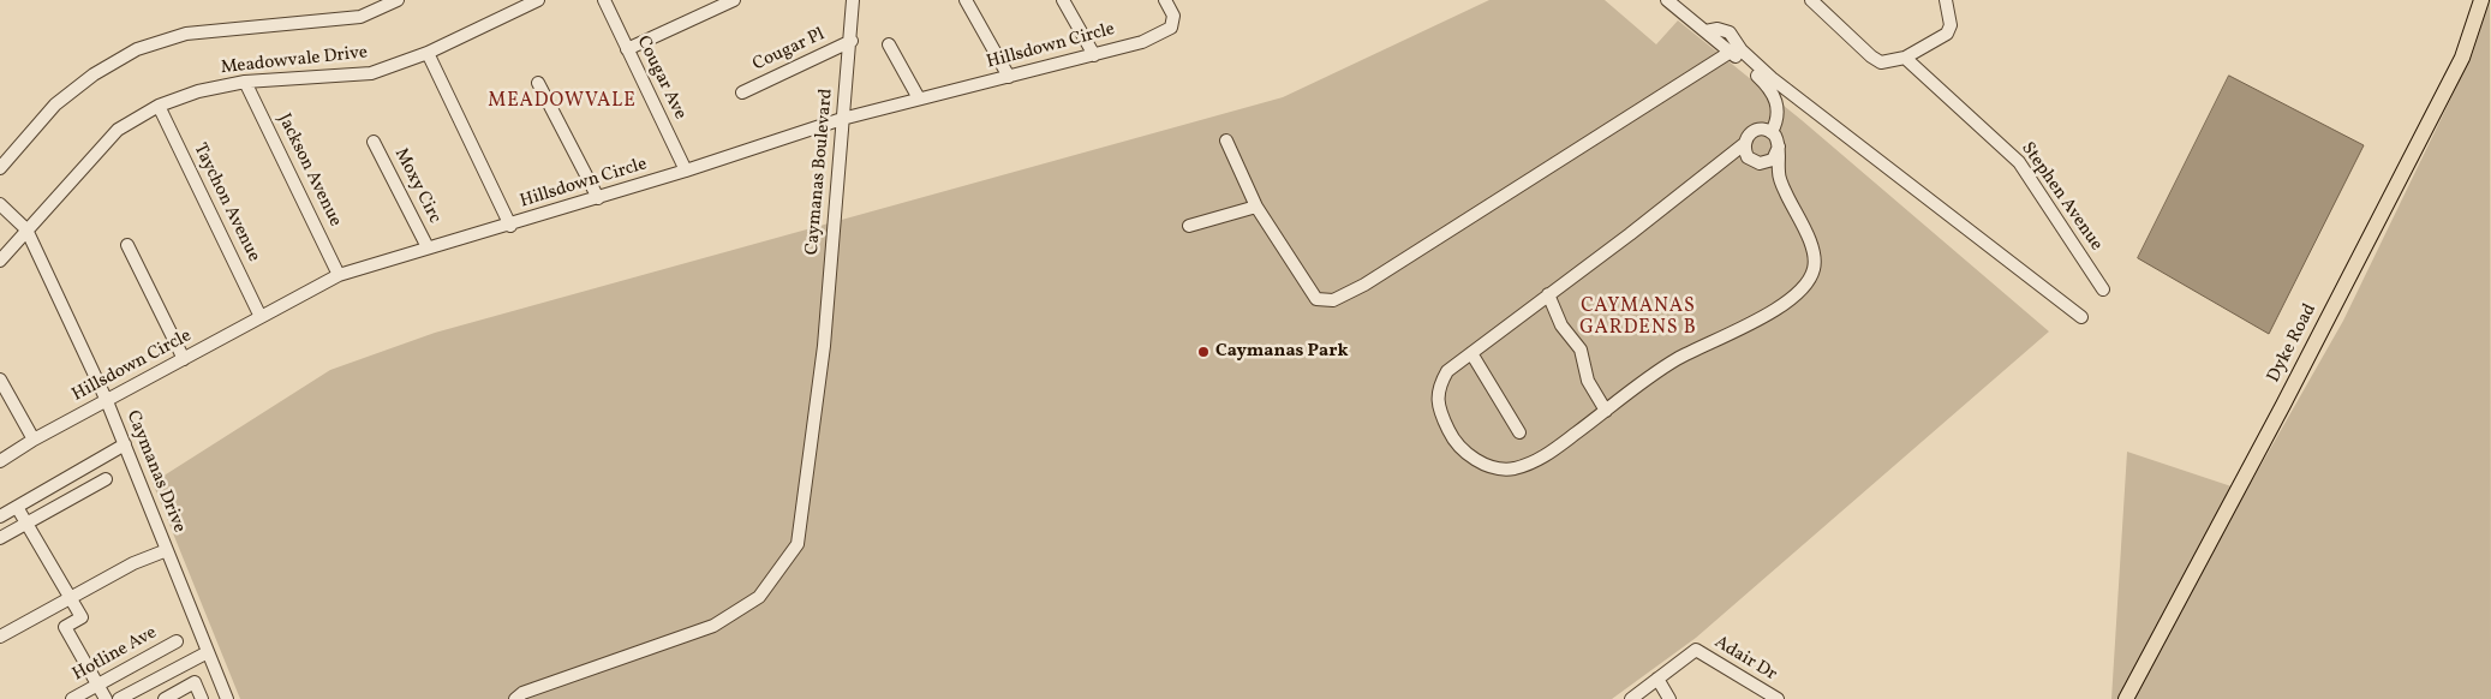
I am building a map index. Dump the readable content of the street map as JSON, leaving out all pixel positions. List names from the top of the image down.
{
  "streets": {
    "main road": ["Dyke Road"],
    "street": [
      "Hillsdown Circle",
      "Cougar Pl",
      "Meadowvale Drive",
      "Cougar Ave",
      "Jackson Avenue",
      "Caymanas Boulevard",
      "Moxy Circ",
      "Stephen Avenue",
      "Taychon Avenue",
      "Caymanas Drive",
      "Hotline Ave",
      "Adair Dr"
    ]
  },
  "crossings": [
    ["Hillsdown Circle", "Cougar Ave"],
    ["Hillsdown Circle", "Jackson Avenue"],
    ["Hillsdown Circle", "Caymanas Boulevard"],
    ["Hillsdown Circle", "Moxy Circ"],
    ["Hillsdown Circle", "Taychon Avenue"],
    ["Hillsdown Circle", "Caymanas Drive"],
    ["Cougar Pl", "Caymanas Boulevard"],
    ["Meadowvale Drive", "Jackson Avenue"],
    ["Meadowvale Drive", "Taychon Avenue"],
    ["Meadowvale Drive", "Caymanas Drive"]
  ],
  "districts": ["MEADOWVALE", "CAYMANAS GARDENS B"],
  "places": ["Caymanas Park"]
}
